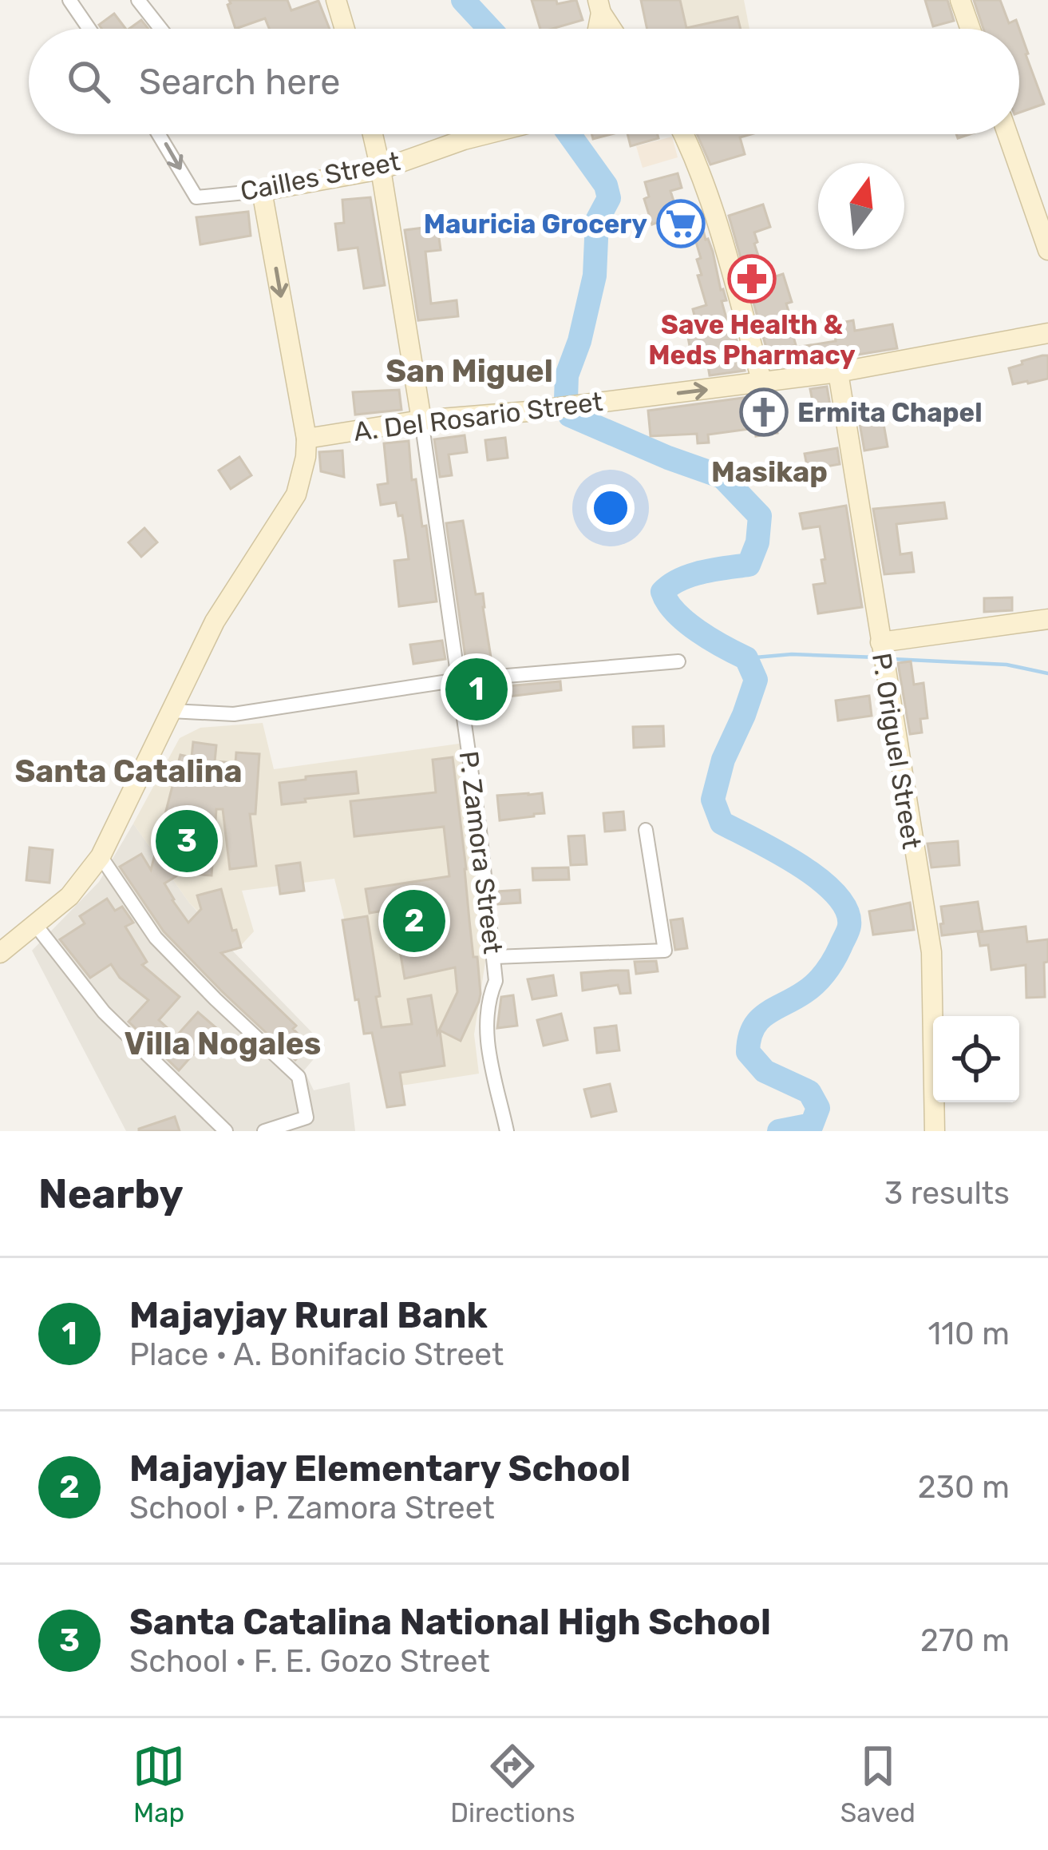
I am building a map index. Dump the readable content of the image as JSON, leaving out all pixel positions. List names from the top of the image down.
{
  "streets": {
    "main road": [
      "Cailles Street",
      "A. Del Rosario Street",
      "P. Origuel Street",
      "P. Zamora Street"
    ]
  },
  "crossings": [
    ["Cailles Street", "P. Zamora Street"],
    ["A. Del Rosario Street", "P. Origuel Street"],
    ["A. Del Rosario Street", "P. Zamora Street"]
  ],
  "one_way": ["A. Del Rosario Street"],
  "districts": [
    "San Miguel",
    "Masikap",
    "Santa Catalina",
    "Villa Nogales"
  ],
  "places": {
    "supermarket": ["Mauricia Grocery"],
    "pharmacy": ["Save Health & Meds Pharmacy"],
    "church": ["Ermita Chapel"]
  },
  "north": "top",
  "page": {
    "search": "Search here",
    "pins": ["1", "3", "2"],
    "heading": ["Nearby", "3 results"],
    "list": [
      {
        "mark": "1",
        "name": "Majayjay Rural Bank",
        "note": "Place · A. Bonifacio Street",
        "value": "110 m"
      },
      {
        "mark": "2",
        "name": "Majayjay Elementary School",
        "note": "School · P. Zamora Street",
        "value": "230 m"
      },
      {
        "mark": "3",
        "name": "Santa Catalina National High School",
        "note": "School · F. E. Gozo Street",
        "value": "270 m"
      }
    ],
    "nav": ["Map", "Directions", "Saved"]
  }
}
